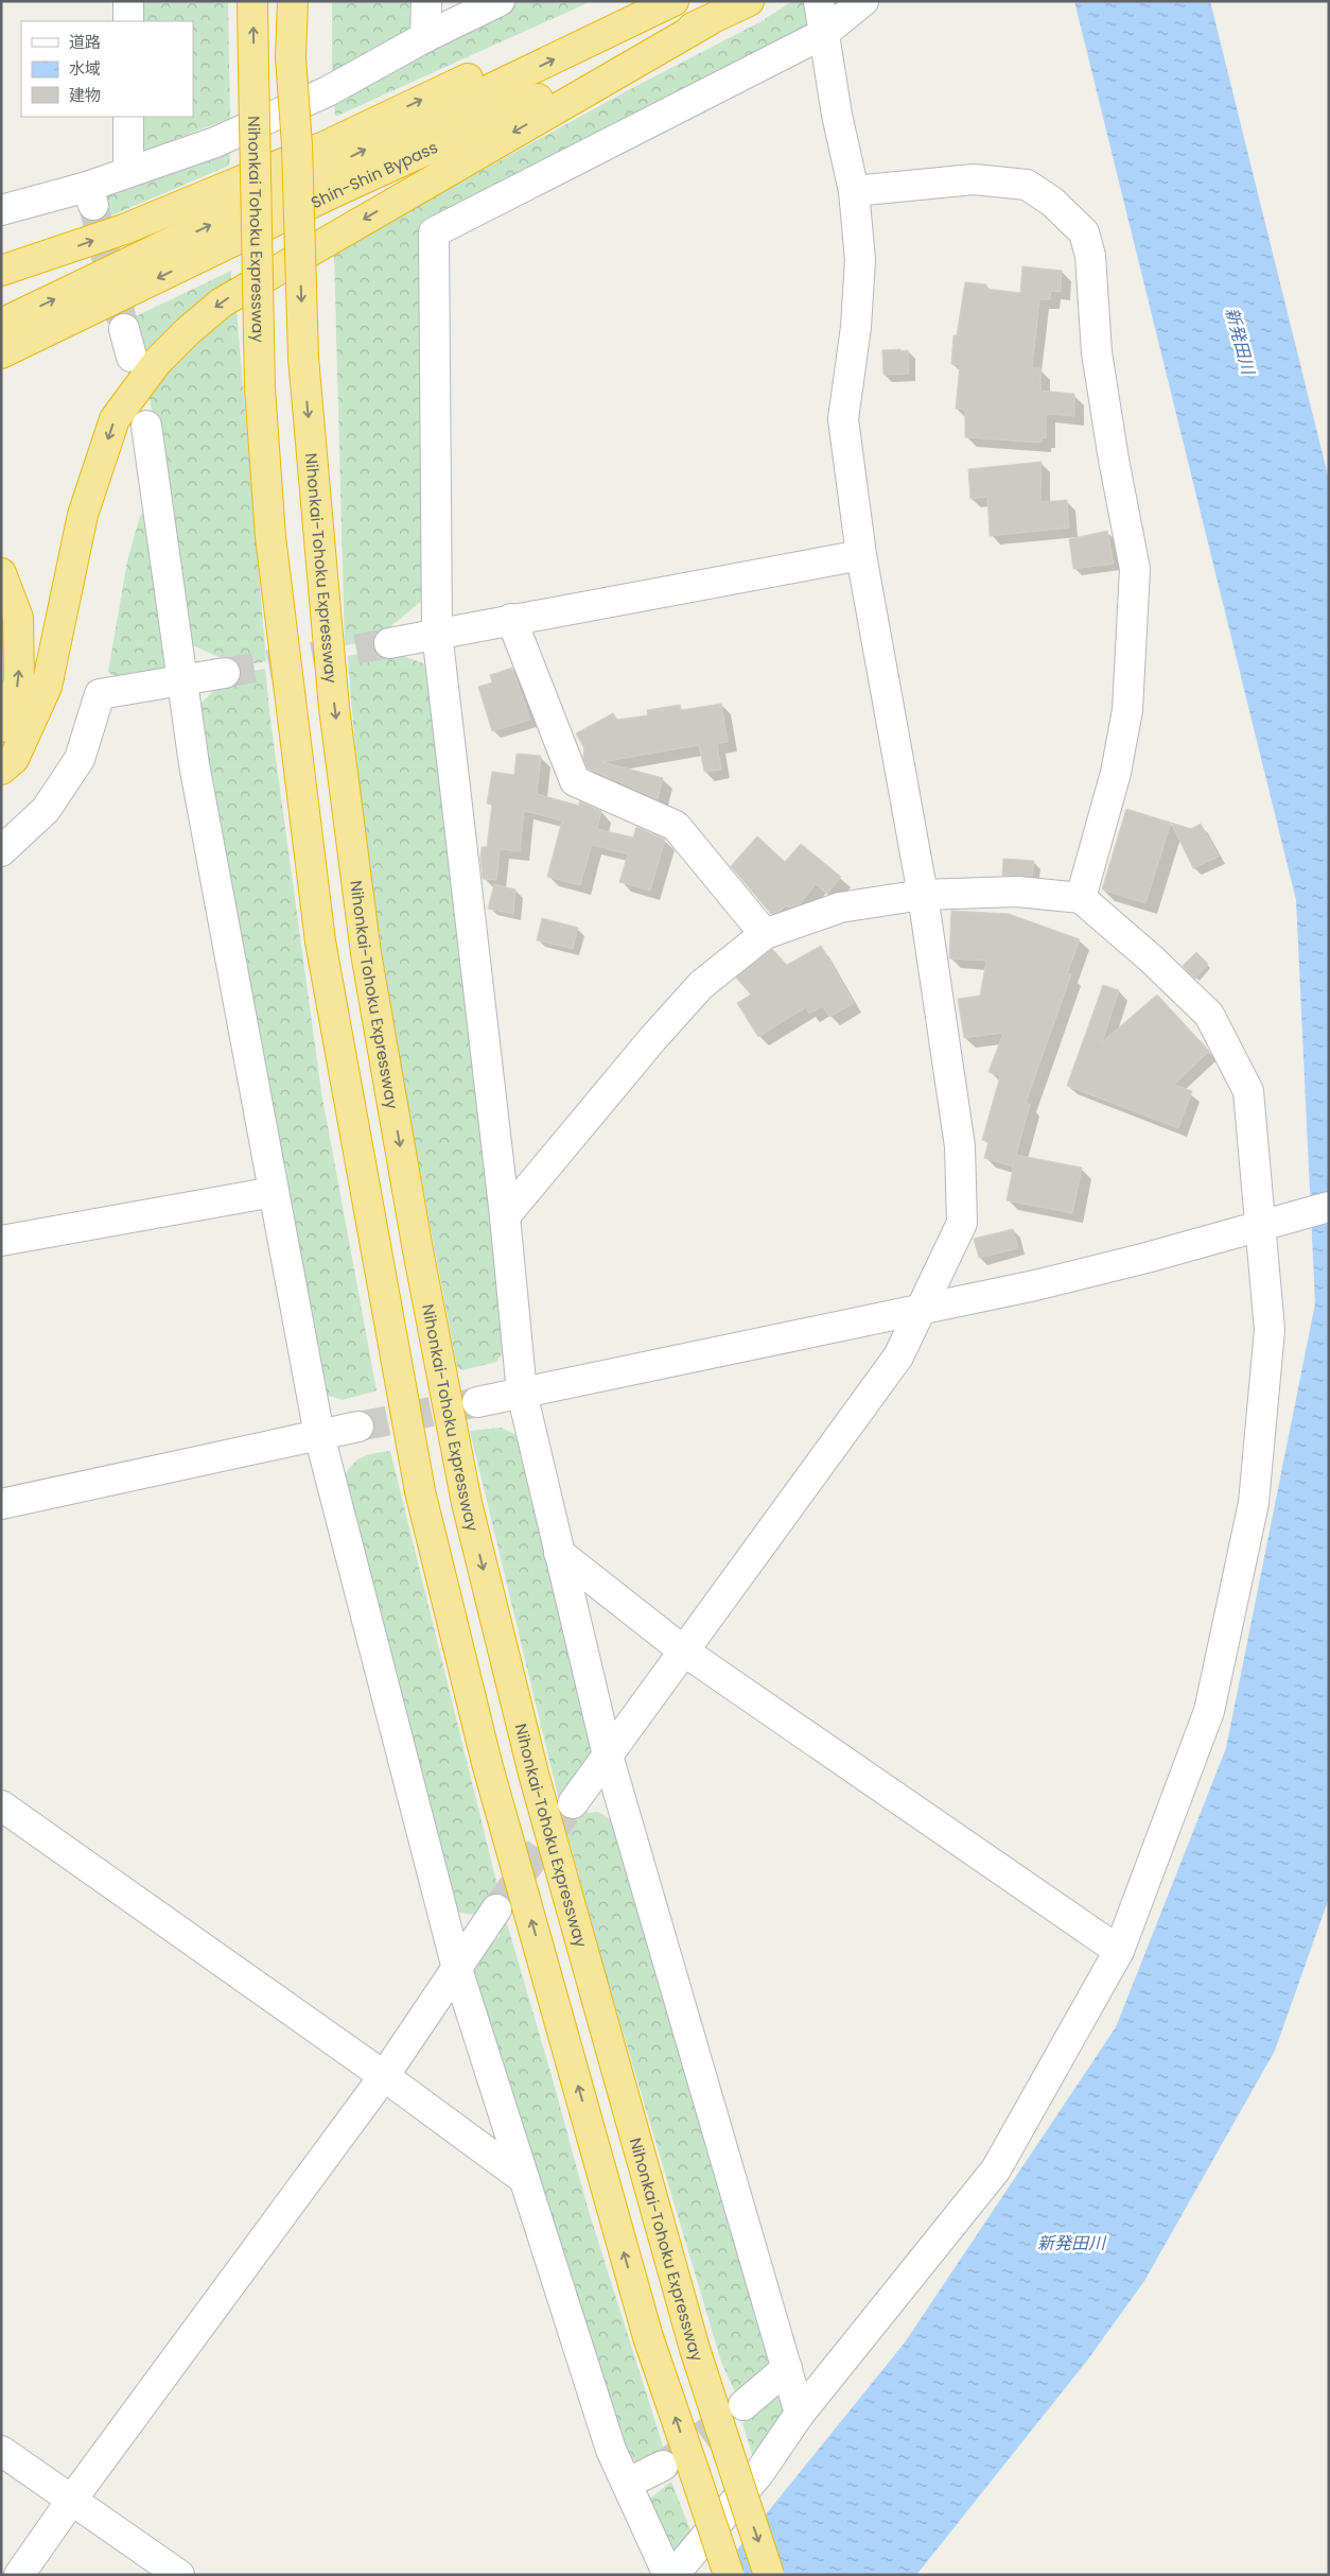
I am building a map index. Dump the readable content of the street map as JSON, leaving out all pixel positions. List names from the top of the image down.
{
  "streets": {
    "highway": ["Shin-Shin Bypass", "Nihonkai Tohoku Expressway", "Nihonkai-Tohoku Expressway"]
  },
  "one_way": ["Nihonkai Tohoku Expressway", "Nihonkai-Tohoku Expressway"],
  "water": ["新発田川"],
  "legend": ["道路", "水域", "建物"]
}
